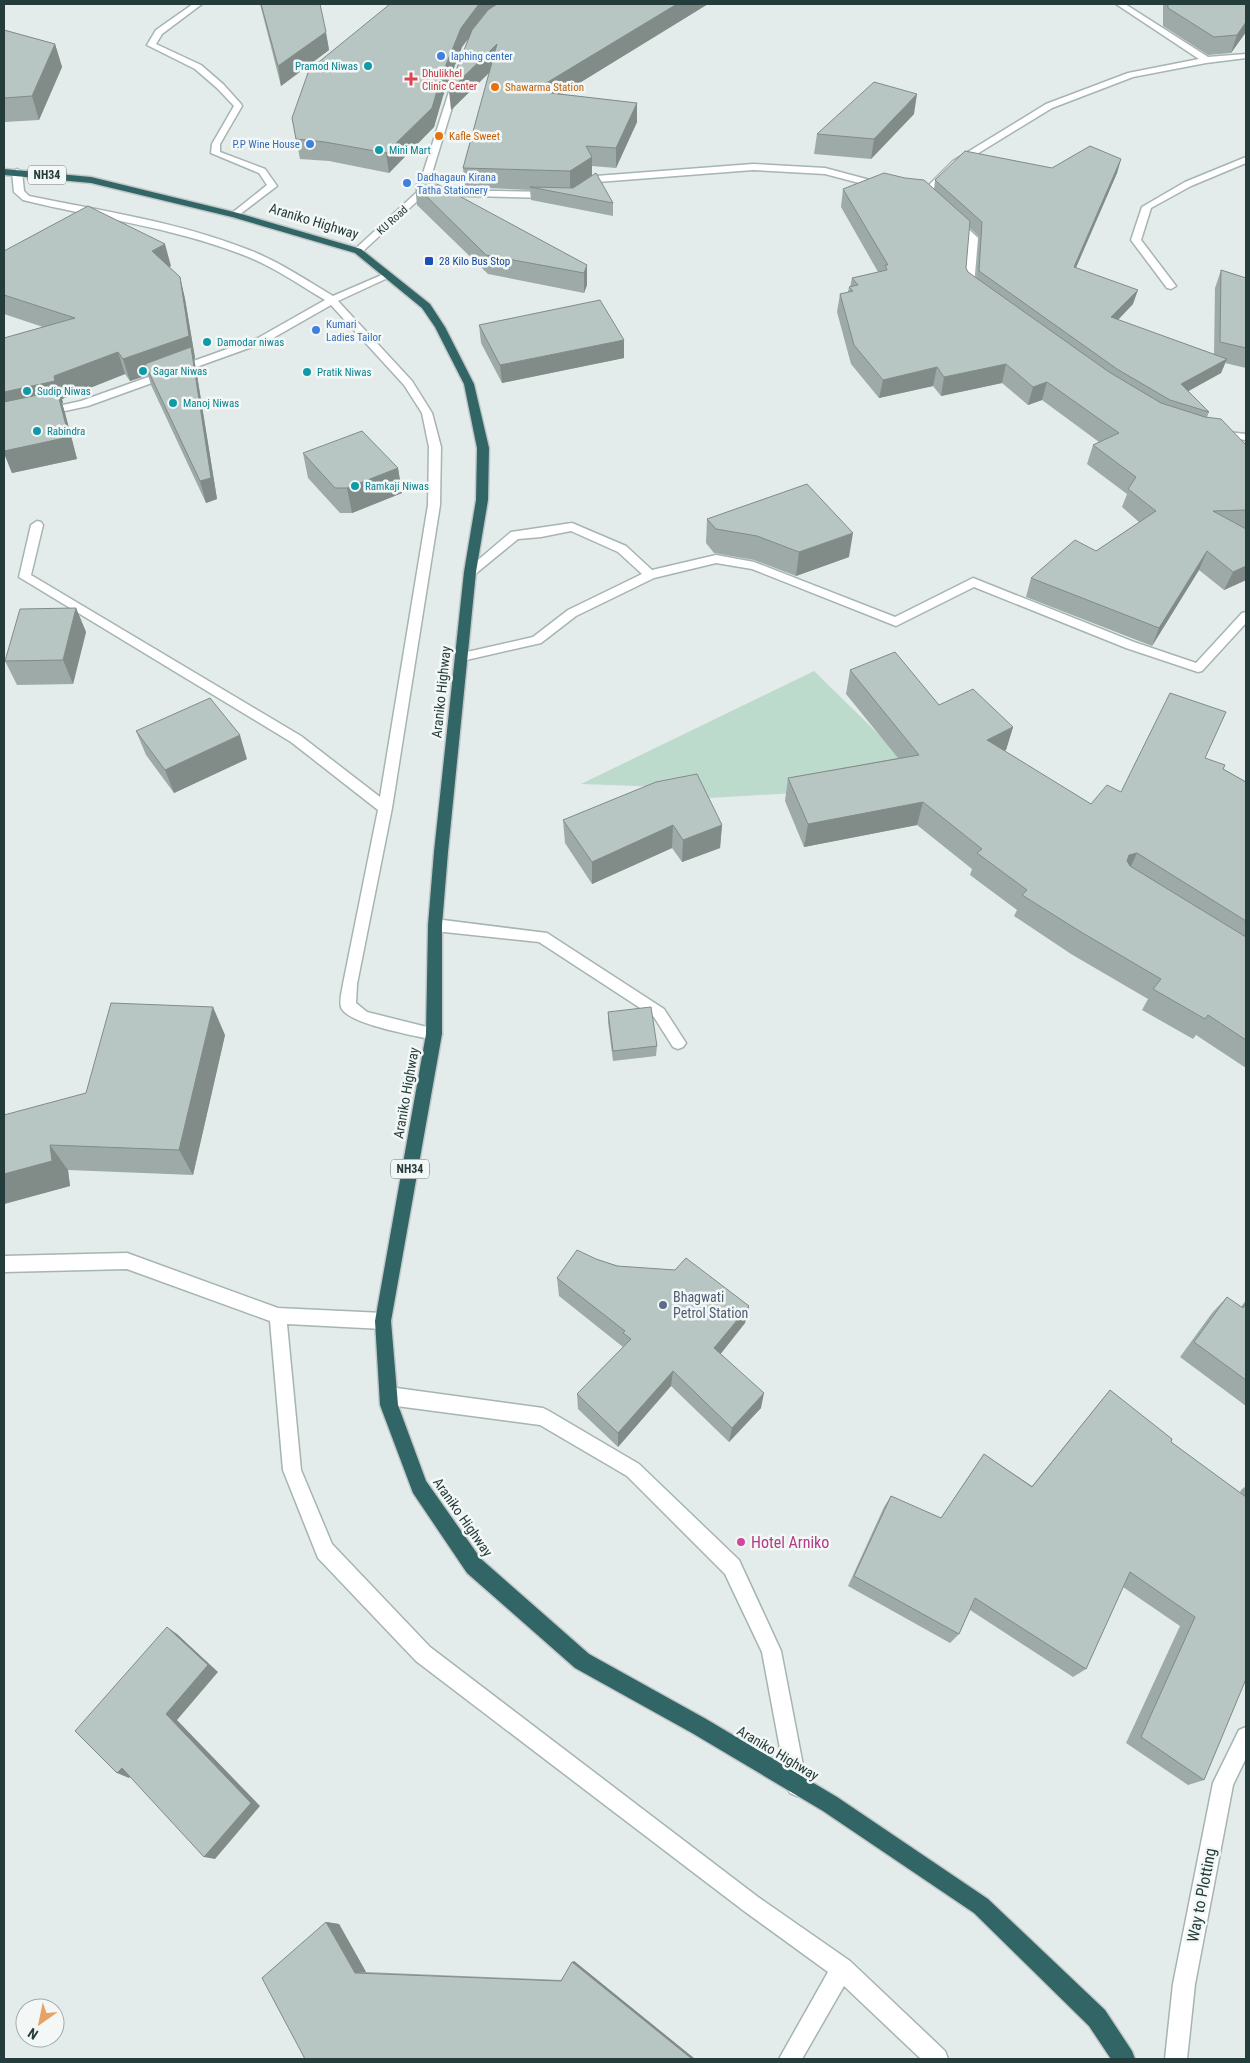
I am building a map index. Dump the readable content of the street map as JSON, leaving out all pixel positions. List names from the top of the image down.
{
  "streets": {
    "highway": ["NH34", "Araniko Highway"],
    "street": ["KU Road", "Way to Plotting"]
  },
  "crossings": [
    ["KU Road", "Araniko Highway"]
  ],
  "places": {
    "other": [
      "laphing center",
      "Pramod Niwas",
      "Shawarma Station",
      "Kafle Sweet",
      "P.P Wine House",
      "Mini Mart",
      "Dadhagaun Kirana Tatha Stationery",
      "Kumari Ladies Tailor",
      "Damodar niwas",
      "Sagar Niwas",
      "Pratik Niwas",
      "Sudip Niwas",
      "Manoj Niwas",
      "Rabindra",
      "Ramkaji Niwas",
      "Bhagwati Petrol Station",
      "Hotel Arniko"
    ],
    "health": ["Dhulikhel Clinic Center"],
    "transit": ["28 Kilo Bus Stop"]
  },
  "north": "bottom left"
}
